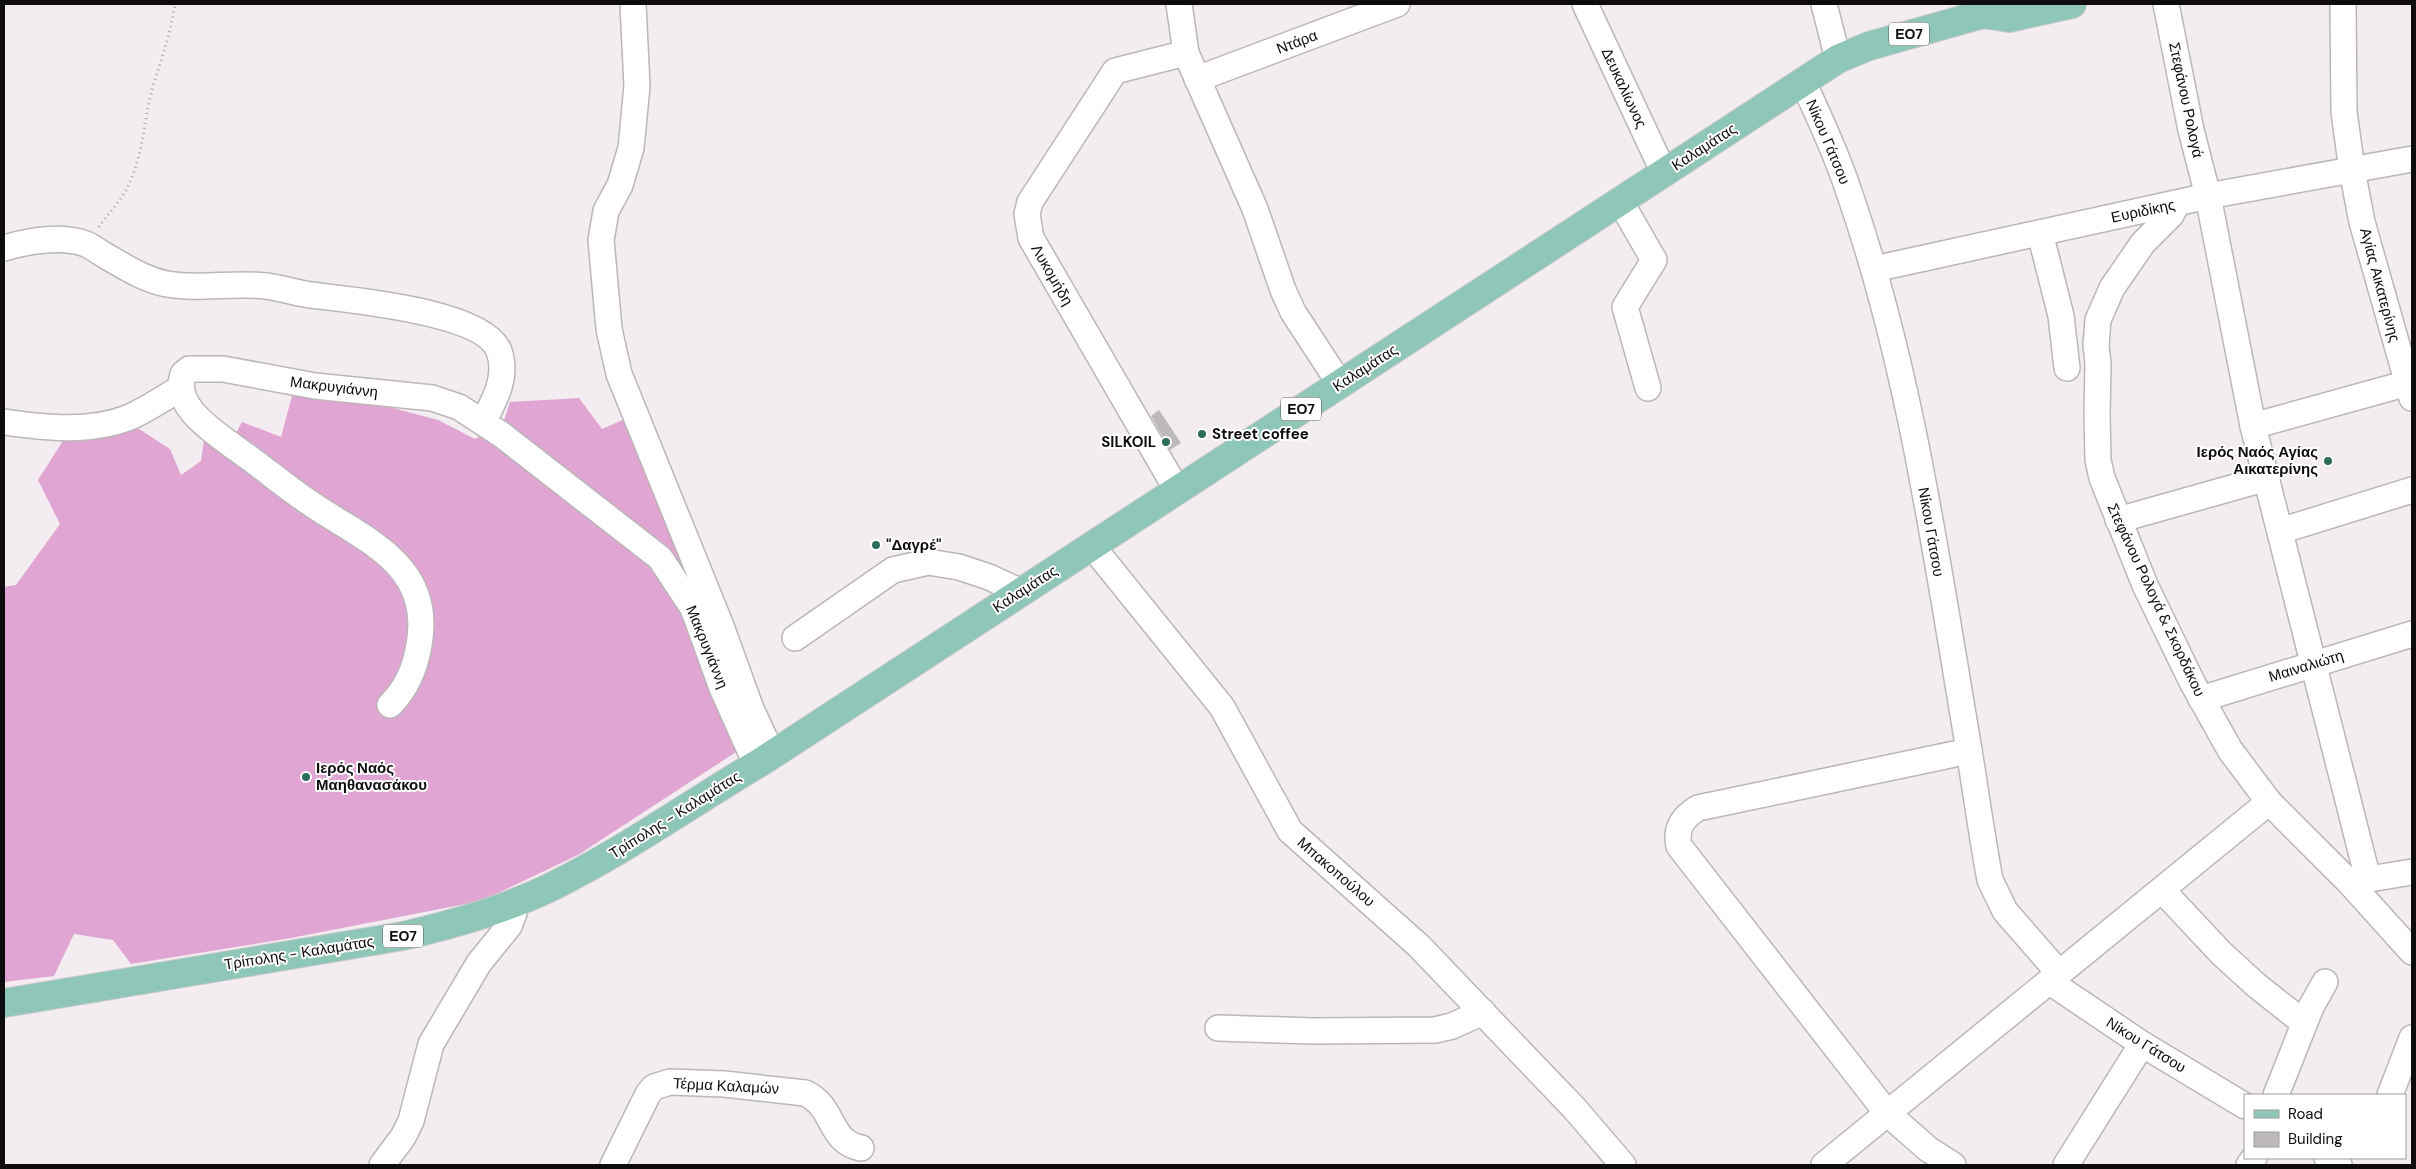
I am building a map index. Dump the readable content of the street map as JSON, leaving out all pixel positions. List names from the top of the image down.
{
  "streets": {
    "main road": ["ΕΟ7", "Καλαμάτας", "Τρίπολης - Καλαμάτας"],
    "street": [
      "Ντάρα",
      "Δευκαλίωνος",
      "Στεφάνου Ρολογά",
      "Νίκου Γάτσου",
      "Ευριδίκης",
      "Λυκομήδη",
      "Αγίας Αικατερίνης",
      "Μακρυγιάννη",
      "Στεφάνου Ρολογά & Σκορδάκου",
      "Μαιναλιώτη",
      "Μπακοπούλου",
      "Τέρμα Καλαμών"
    ]
  },
  "crossings": [
    ["Δευκαλίωνος", "Καλαμάτας"],
    ["Στεφάνου Ρολογά", "Ευριδίκης"],
    ["Νίκου Γάτσου", "Καλαμάτας"],
    ["Νίκου Γάτσου", "Ευριδίκης"],
    ["Καλαμάτας", "Λυκομήδη"],
    ["Καλαμάτας", "Μακρυγιάννη"],
    ["Καλαμάτας", "Τρίπολης - Καλαμάτας"],
    ["Καλαμάτας", "Μπακοπούλου"],
    ["Ευριδίκης", "Αγίας Αικατερίνης"],
    ["Ευριδίκης", "Στεφάνου Ρολογά & Σκορδάκου"],
    ["Μακρυγιάννη", "Τρίπολης - Καλαμάτας"],
    ["Στεφάνου Ρολογά & Σκορδάκου", "Μαιναλιώτη"]
  ],
  "places": [
    "Street coffee",
    "SILKOIL",
    "Ιερός Ναός Αγίας Αικατερίνης",
    "\"Δαγρέ\"",
    "Ιερός Ναός Μαηθανασάκου"
  ],
  "legend": ["Road", "Building"]
}
